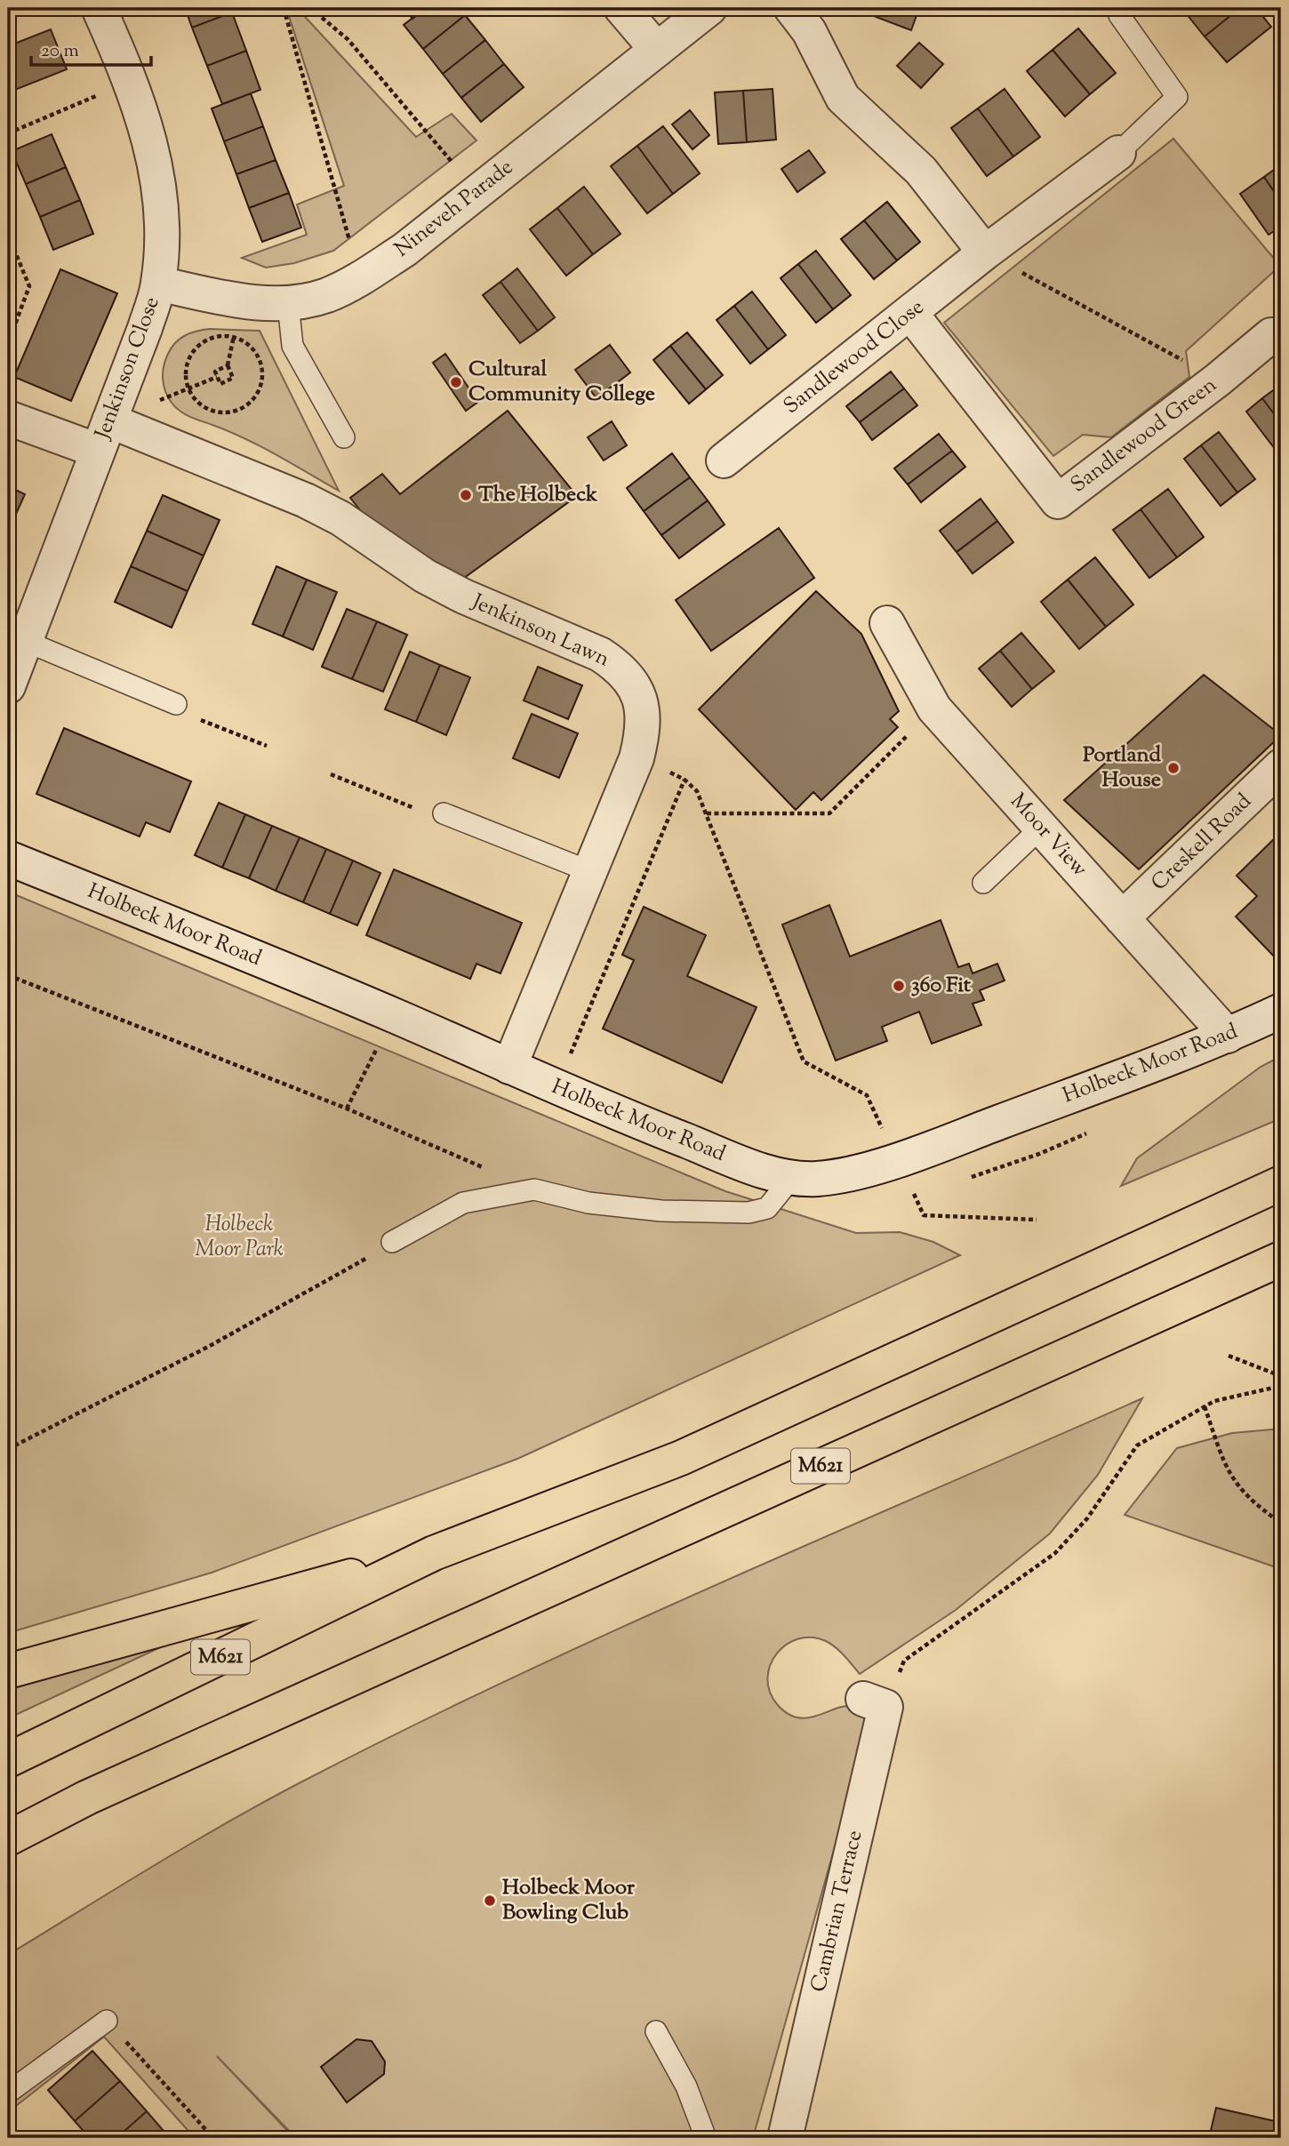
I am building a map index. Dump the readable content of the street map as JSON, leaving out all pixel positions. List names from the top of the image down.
{
  "streets": {
    "highway": ["M621"],
    "street": [
      "Nineveh Parade",
      "Sandlewood Close",
      "Jenkinson Close",
      "Sandlewood Green",
      "Jenkinson Lawn",
      "Moor View",
      "Creskell Road",
      "Holbeck Moor Road",
      "Cambrian Terrace"
    ]
  },
  "crossings": [
    ["Nineveh Parade", "Jenkinson Close"],
    ["Sandlewood Close", "Sandlewood Green"],
    ["Jenkinson Close", "Jenkinson Lawn"],
    ["Jenkinson Lawn", "Holbeck Moor Road"],
    ["Moor View", "Creskell Road"],
    ["Moor View", "Holbeck Moor Road"]
  ],
  "parks": ["Holbeck Moor Park"],
  "places": [
    "Cultural Community College",
    "The Holbeck",
    "Portland House",
    "360 Fit",
    "Holbeck Moor Bowling Club"
  ],
  "scale_bar": "20 m"
}
